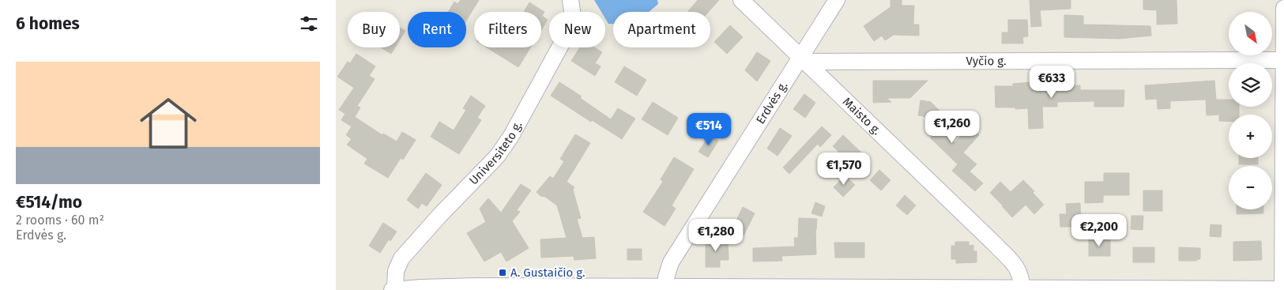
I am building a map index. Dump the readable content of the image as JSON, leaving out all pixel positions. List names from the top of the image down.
{
  "streets": {
    "street": [
      "Vyčio g.",
      "Erdvės g.",
      "Maisto g.",
      "Universiteto g."
    ]
  },
  "crossings": [
    ["Vyčio g.", "Erdvės g."],
    ["Vyčio g.", "Maisto g."],
    ["Erdvės g.", "Maisto g."]
  ],
  "places": {
    "transit": ["A. Gustaičio g."]
  },
  "north": "bottom right",
  "page": {
    "heading": "6 homes",
    "map_buttons": ["+", "−"],
    "chip": [
      "Buy",
      "Rent",
      "Filters",
      "New",
      "Apartment"
    ],
    "list": [
      {
        "name": "€514/mo",
        "note": "2 rooms · 60 m² · Erdvės g."
      }
    ],
    "price": [
      "€633",
      "€1,260",
      "€514",
      "€1,570",
      "€2,200",
      "€1,280"
    ]
  }
}
